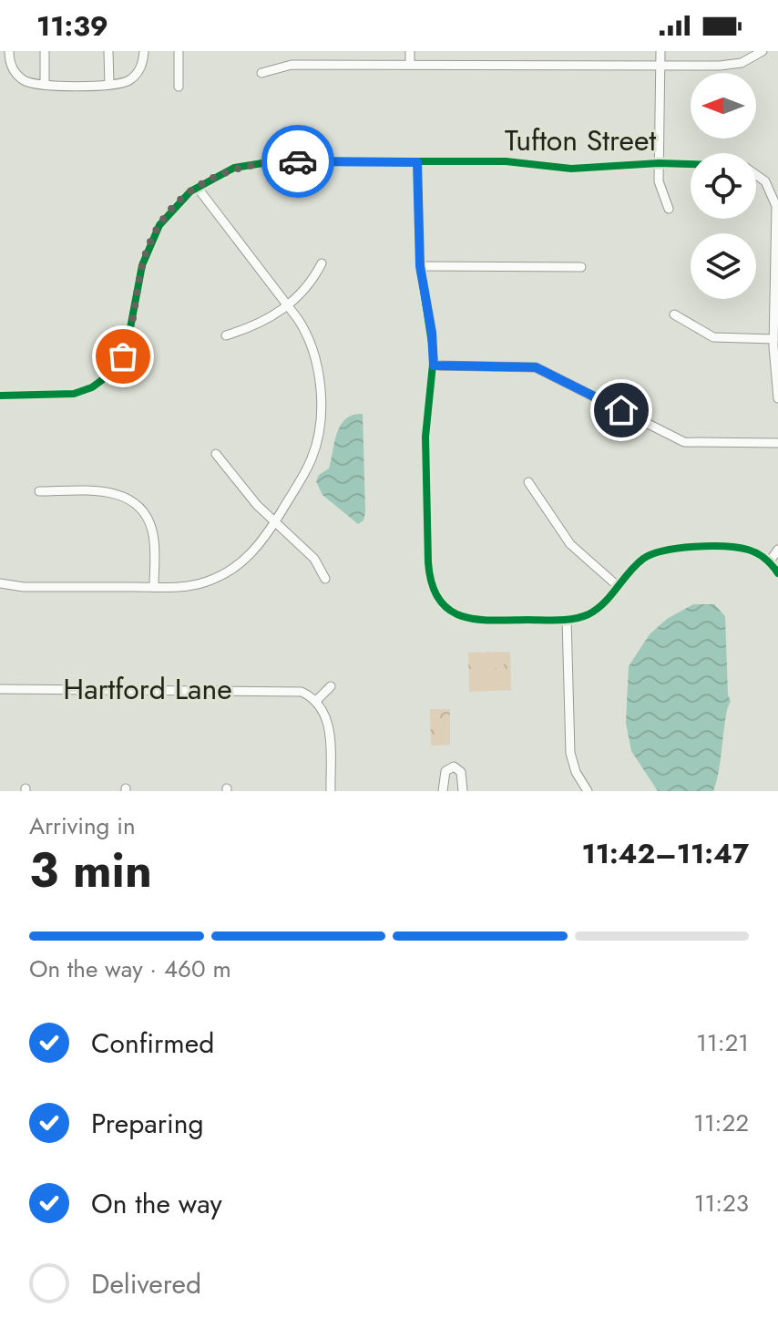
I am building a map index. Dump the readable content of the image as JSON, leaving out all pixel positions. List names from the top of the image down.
{
  "streets": {
    "street": ["Tufton Street", "Hartford Lane"]
  },
  "north": "left",
  "page": {
    "status": "11:39",
    "heading": ["3 min", "Arriving in", "11:42–11:47"],
    "bar": "On the way · 460 m",
    "list": [
      ["Confirmed", "11:21"],
      ["Preparing", "11:22"],
      ["On the way", "11:23"],
      "Delivered"
    ]
  }
}
